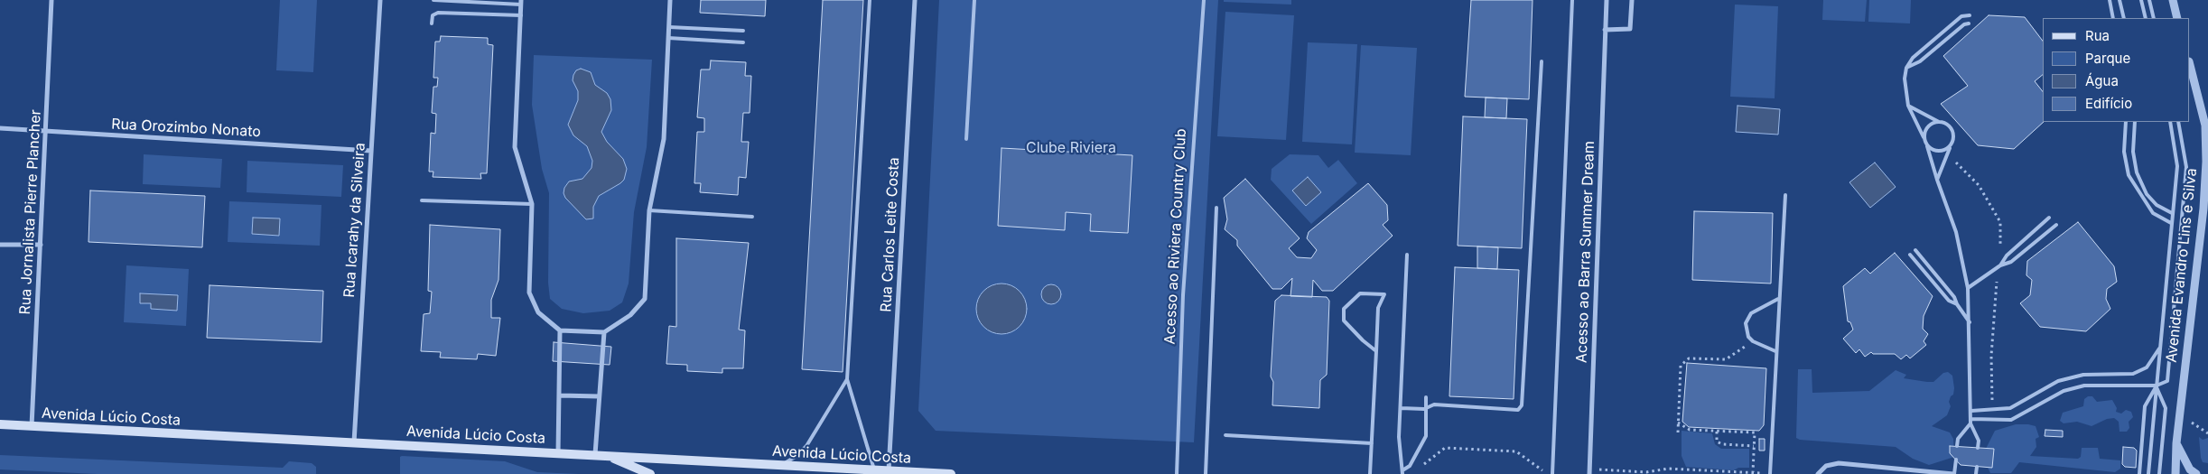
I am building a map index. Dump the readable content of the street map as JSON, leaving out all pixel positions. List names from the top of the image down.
{
  "streets": {
    "main road": ["Avenida Lúcio Costa"],
    "street": [
      "Rua Orozimbo Nonato",
      "Rua Jornalista Pierre Plancher",
      "Rua Icarahy da Silveira",
      "Rua Carlos Leite Costa",
      "Acesso ao Barra Summer Dream",
      "Avenida Evandro Lins e Silva"
    ],
    "lane": ["Acesso ao Riviera Country Club"]
  },
  "crossings": [
    ["Rua Orozimbo Nonato", "Rua Jornalista Pierre Plancher"],
    ["Rua Orozimbo Nonato", "Rua Icarahy da Silveira"],
    ["Rua Jornalista Pierre Plancher", "Avenida Lúcio Costa"],
    ["Rua Icarahy da Silveira", "Avenida Lúcio Costa"],
    ["Rua Carlos Leite Costa", "Avenida Lúcio Costa"]
  ],
  "parks": ["Clube Riviera"],
  "legend": [
    "Rua",
    "Parque",
    "Água",
    "Edifício"
  ]
}
